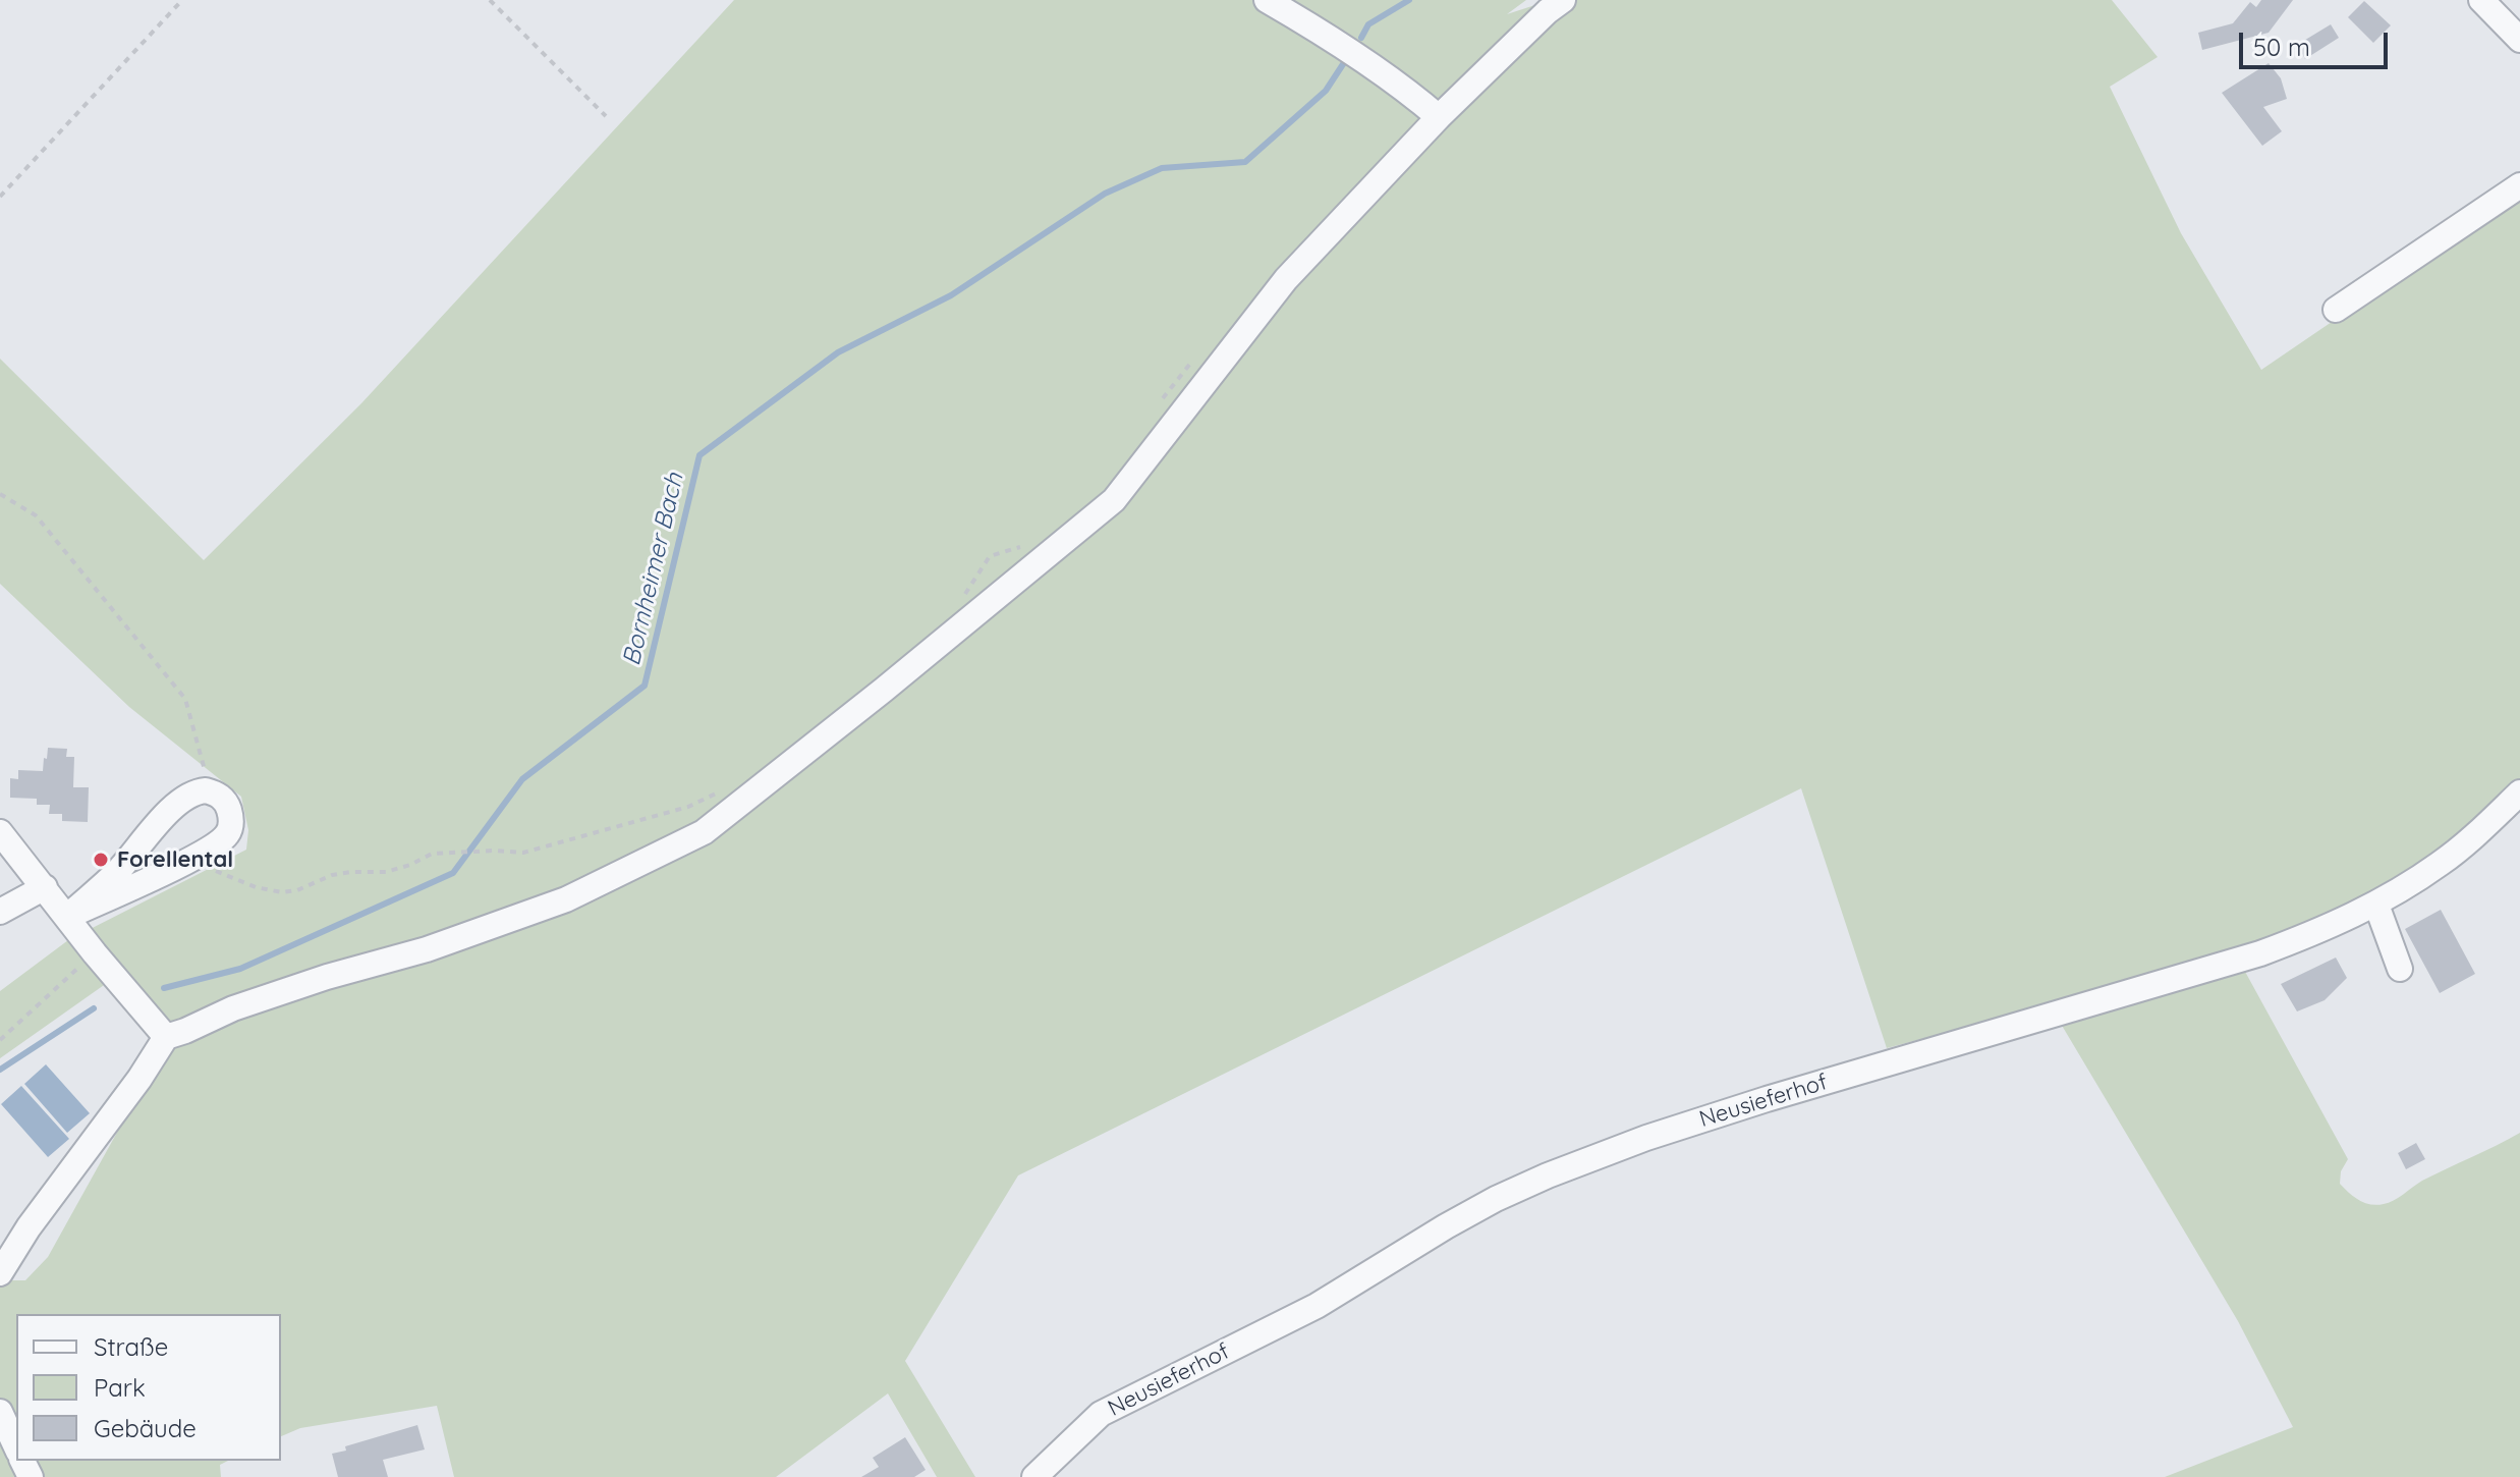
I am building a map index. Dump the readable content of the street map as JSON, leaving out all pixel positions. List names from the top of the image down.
{
  "streets": {
    "street": ["Neusieferhof"]
  },
  "water": ["Bornheimer Bach"],
  "places": ["Forellental"],
  "legend": ["Straße", "Park", "Gebäude"],
  "scale_bar": "50 m"
}
